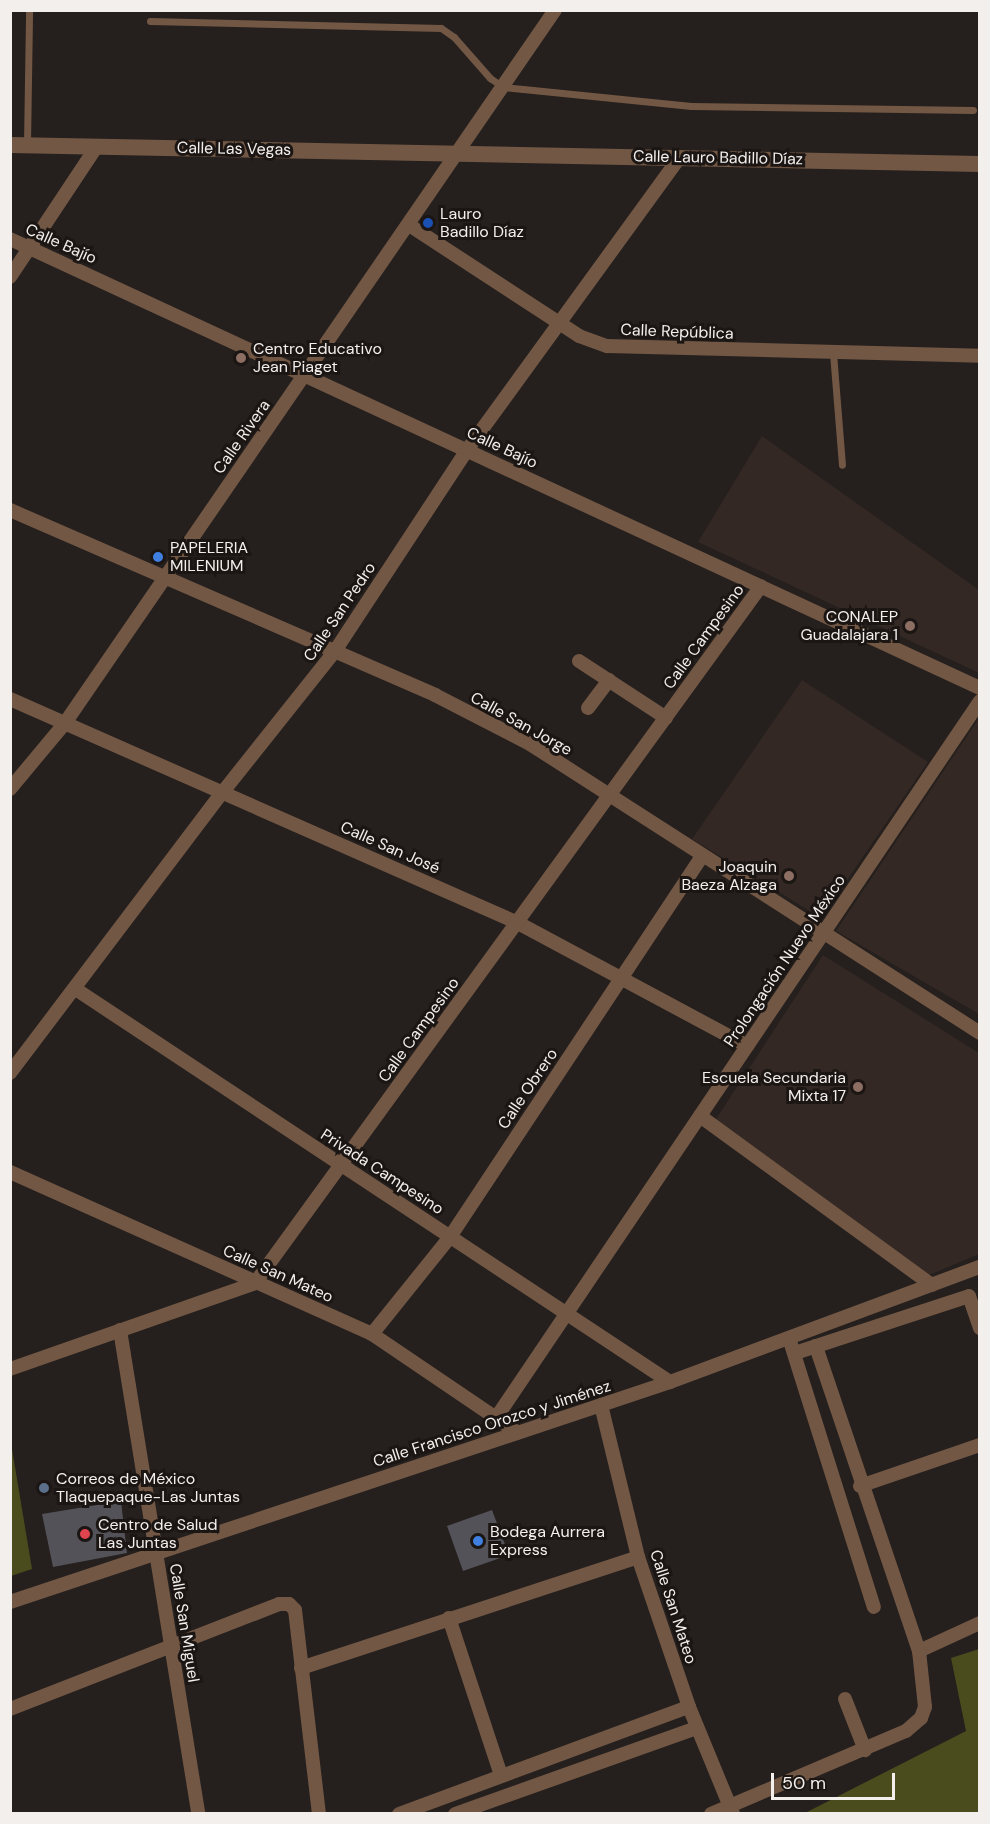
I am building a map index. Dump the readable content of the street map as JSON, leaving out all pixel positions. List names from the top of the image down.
{
  "streets": {
    "street": [
      "Calle Las Vegas",
      "Calle Lauro Badillo Díaz",
      "Calle Bajío",
      "Calle República",
      "Calle Rivera",
      "Calle San Pedro",
      "Calle Campesino",
      "Calle San Jorge",
      "Calle San José",
      "Prolongación Nuevo México",
      "Calle Obrero",
      "Privada Campesino",
      "Calle San Mateo",
      "Calle Francisco Orozco y Jiménez",
      "Calle San Miguel"
    ]
  },
  "crossings": [
    ["Calle Las Vegas", "Calle Lauro Badillo Díaz"],
    ["Calle Las Vegas", "Calle Rivera"],
    ["Calle Lauro Badillo Díaz", "Calle Rivera"],
    ["Calle Lauro Badillo Díaz", "Calle San Pedro"],
    ["Calle Bajío", "Calle Rivera"],
    ["Calle Bajío", "Calle San Pedro"],
    ["Calle Bajío", "Calle Campesino"],
    ["Calle República", "Calle Rivera"],
    ["Calle República", "Calle San Pedro"],
    ["Calle Rivera", "Calle San Jorge"],
    ["Calle Rivera", "Calle San José"],
    ["Calle San Pedro", "Calle San Jorge"],
    ["Calle San Pedro", "Calle San José"],
    ["Calle San Pedro", "Privada Campesino"],
    ["Calle Campesino", "Calle San Jorge"],
    ["Calle Campesino", "Calle San José"],
    ["Calle Campesino", "Privada Campesino"],
    ["Calle Campesino", "Calle San Mateo"],
    ["Calle San Jorge", "Prolongación Nuevo México"],
    ["Calle San Jorge", "Calle Obrero"],
    ["Calle San José", "Prolongación Nuevo México"],
    ["Calle San José", "Calle Obrero"],
    ["Prolongación Nuevo México", "Privada Campesino"],
    ["Prolongación Nuevo México", "Calle San Mateo"],
    ["Calle Obrero", "Privada Campesino"],
    ["Calle Obrero", "Calle San Mateo"],
    ["Privada Campesino", "Calle Francisco Orozco y Jiménez"],
    ["Calle San Mateo", "Calle Francisco Orozco y Jiménez"],
    ["Calle Francisco Orozco y Jiménez", "Calle San Miguel"]
  ],
  "places": [
    "Lauro Badillo Díaz",
    "Centro Educativo Jean Piaget",
    "PAPELERIA MILENIUM",
    "CONALEP Guadalajara 1",
    "Joaquin Baeza Alzaga",
    "Escuela Secundaria Mixta 17",
    "Correos de México Tlaquepaque-Las Juntas",
    "Centro de Salud Las Juntas",
    "Bodega Aurrera Express"
  ],
  "scale_bar": "50 m"
}
